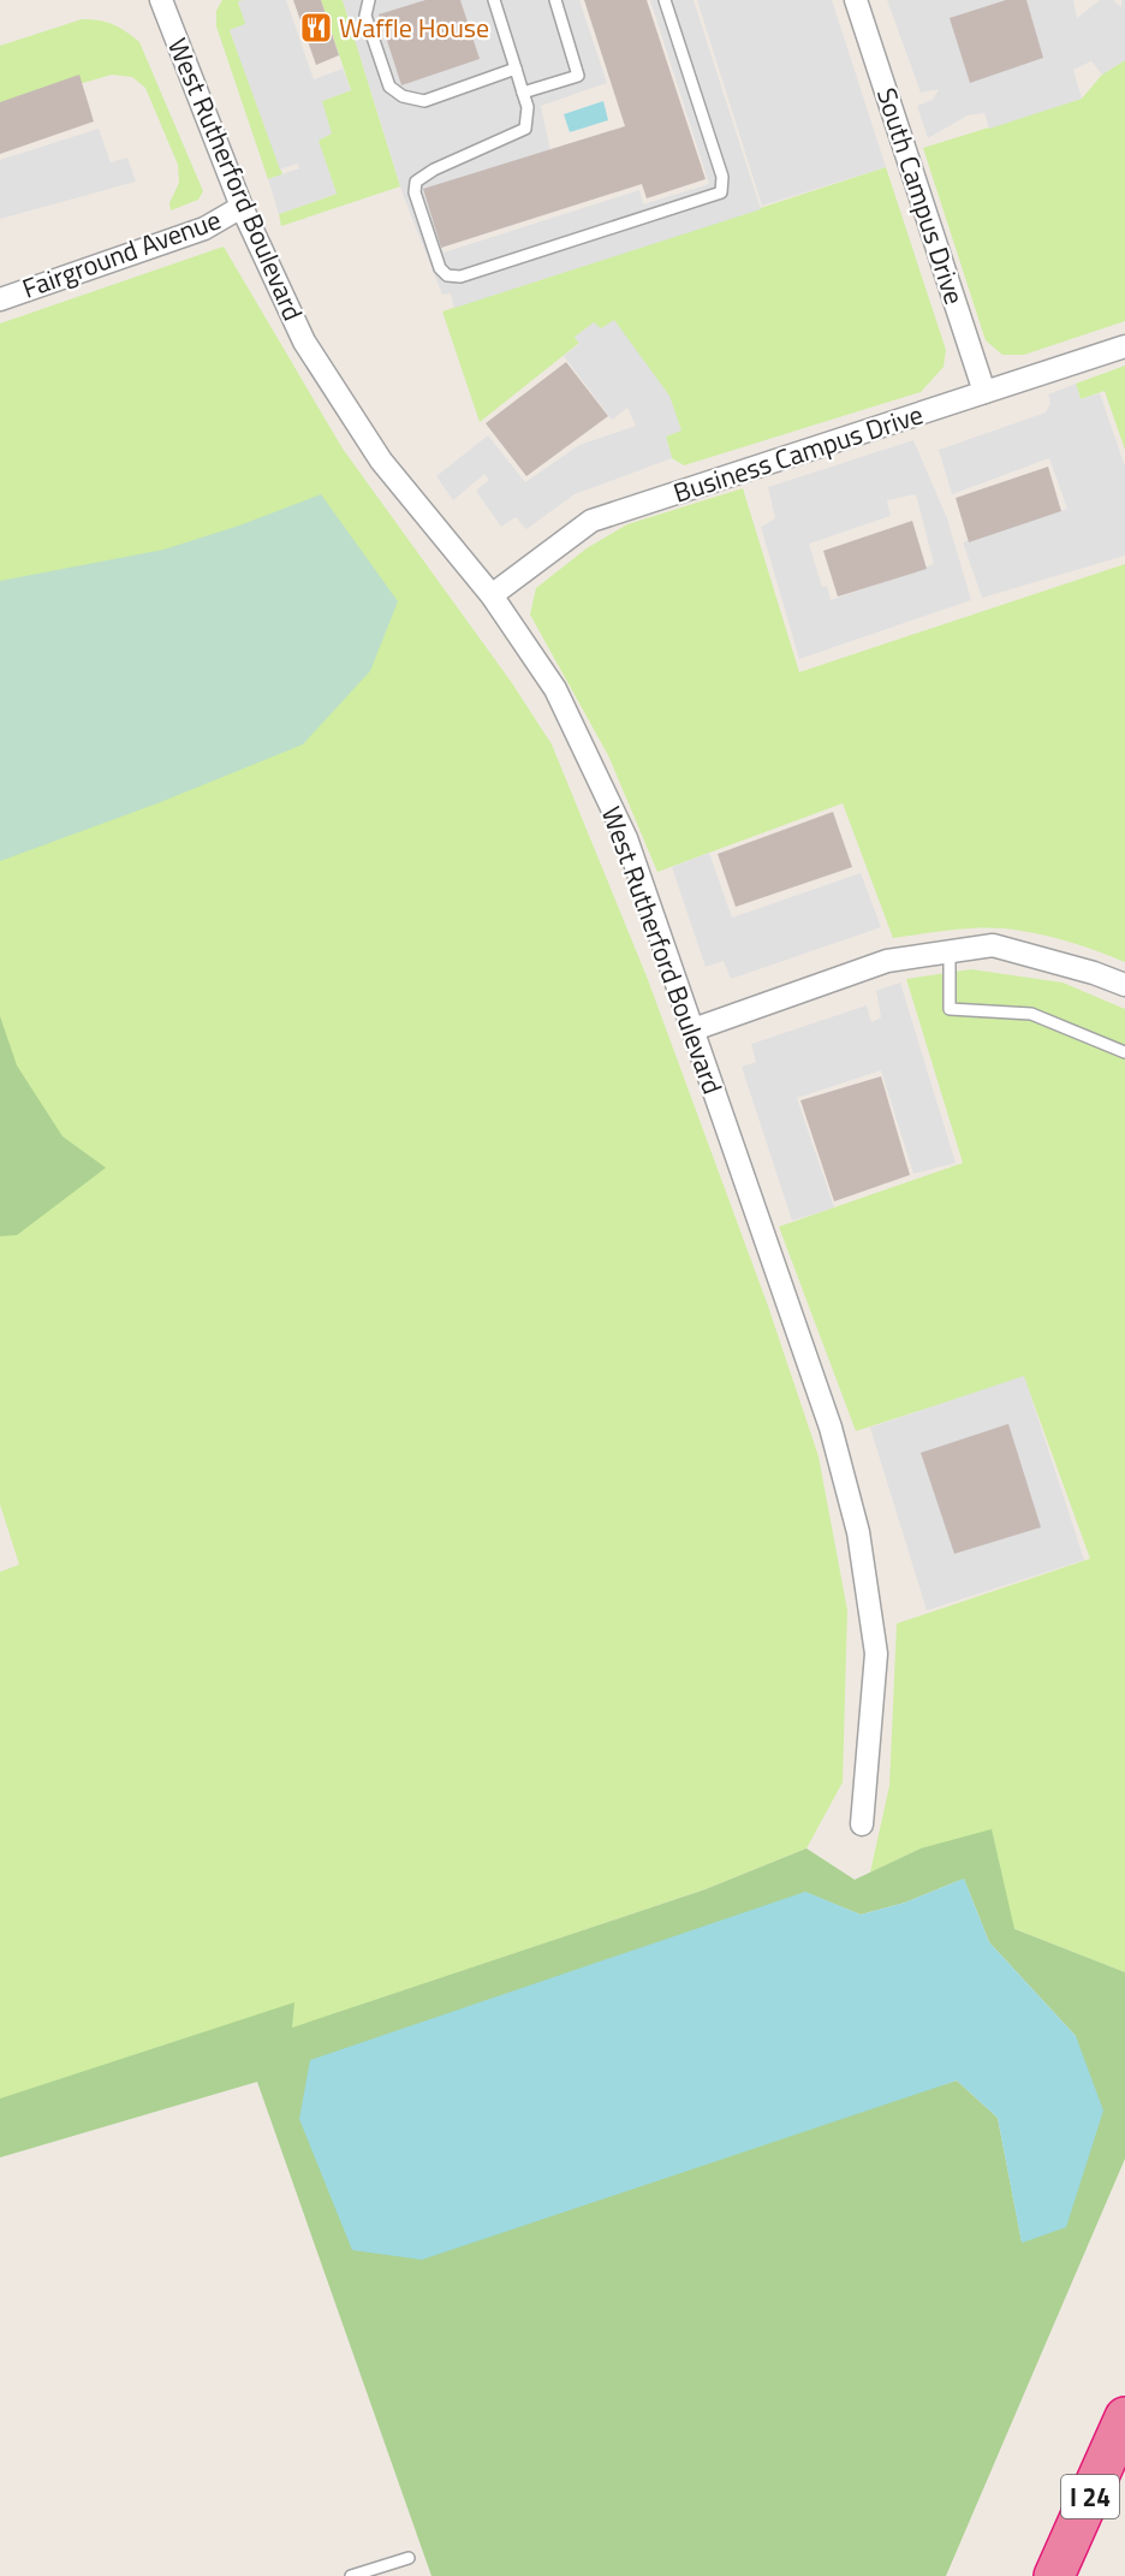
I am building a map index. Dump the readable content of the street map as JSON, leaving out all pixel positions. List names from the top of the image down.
{
  "streets": {
    "highway": ["I 24"],
    "street": [
      "West Rutherford Boulevard",
      "South Campus Drive",
      "Fairground Avenue",
      "Business Campus Drive"
    ]
  },
  "crossings": [
    ["West Rutherford Boulevard", "Fairground Avenue"],
    ["West Rutherford Boulevard", "Business Campus Drive"],
    ["South Campus Drive", "Business Campus Drive"]
  ],
  "places": {
    "restaurant": ["Waffle House"]
  }
}
